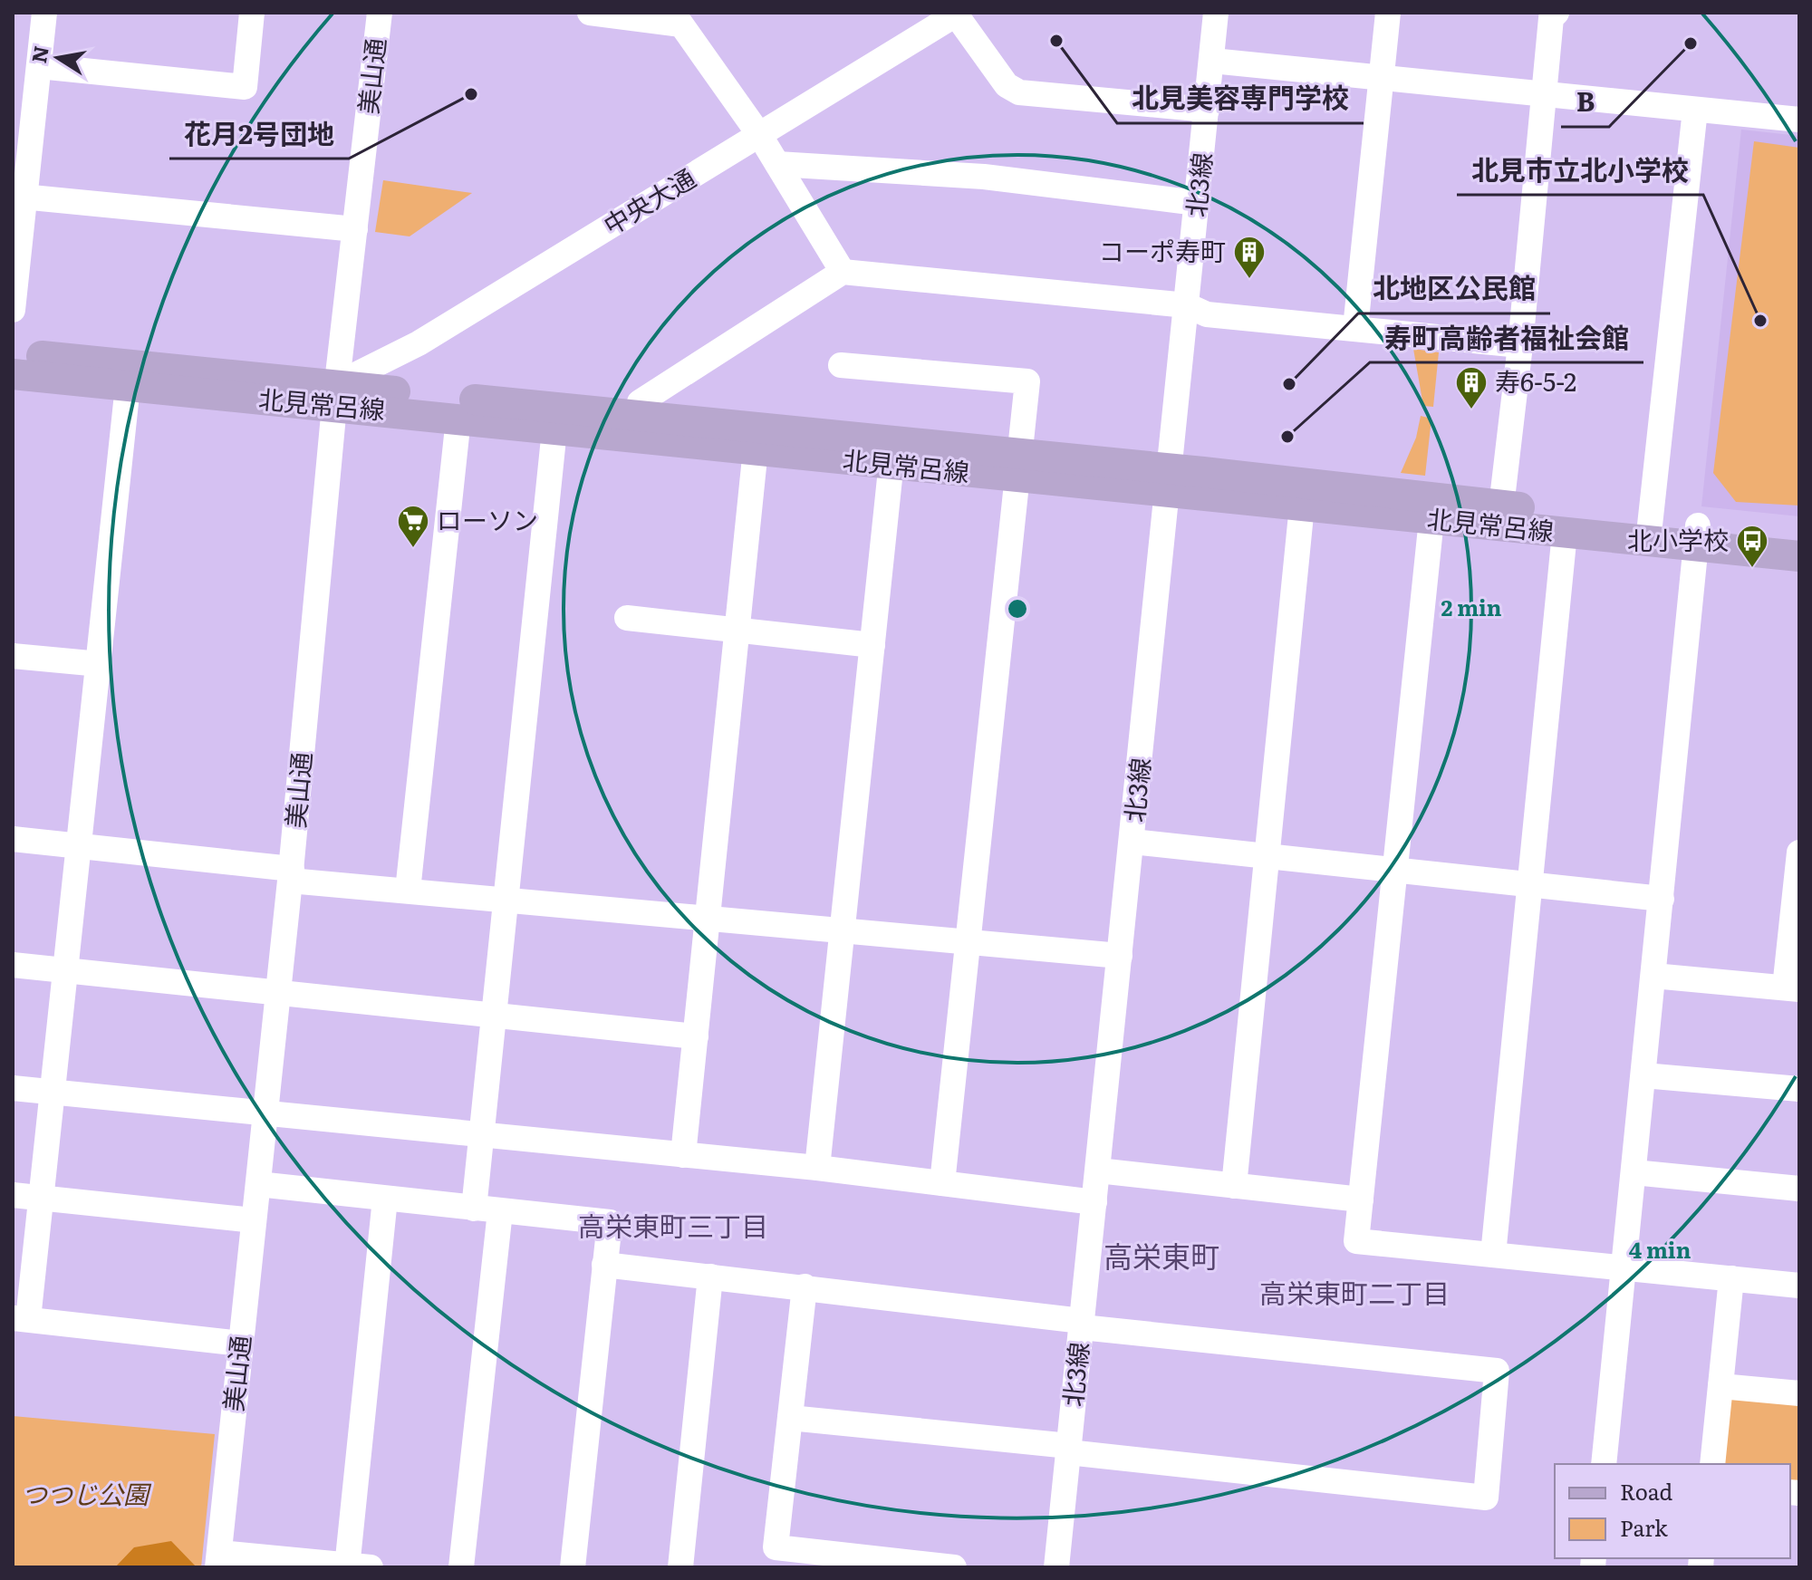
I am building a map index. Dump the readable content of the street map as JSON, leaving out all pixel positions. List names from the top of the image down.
{
  "streets": {
    "main road": ["北見常呂線"],
    "street": ["美山通", "北3線", "中央大通"]
  },
  "crossings": [
    ["美山通", "中央大通"],
    ["美山通", "北見常呂線"],
    ["北3線", "北見常呂線"],
    ["中央大通", "北見常呂線"]
  ],
  "districts": ["高栄東町三丁目", "高栄東町", "高栄東町二丁目"],
  "parks": ["つつじ公園"],
  "places": {
    "other": [
      "北見美容専門学校",
      "B",
      "花月2号団地",
      "北見市立北小学校",
      "北地区公民館",
      "寿町高齢者福祉会館"
    ],
    "building": ["コーポ寿町", "寿6-5-2"],
    "supermarket": ["ローソン"],
    "bus stop": ["北小学校"]
  },
  "legend": ["Road", "Park"],
  "north": "left",
  "rings": ["2 min", "4 min"]
}
